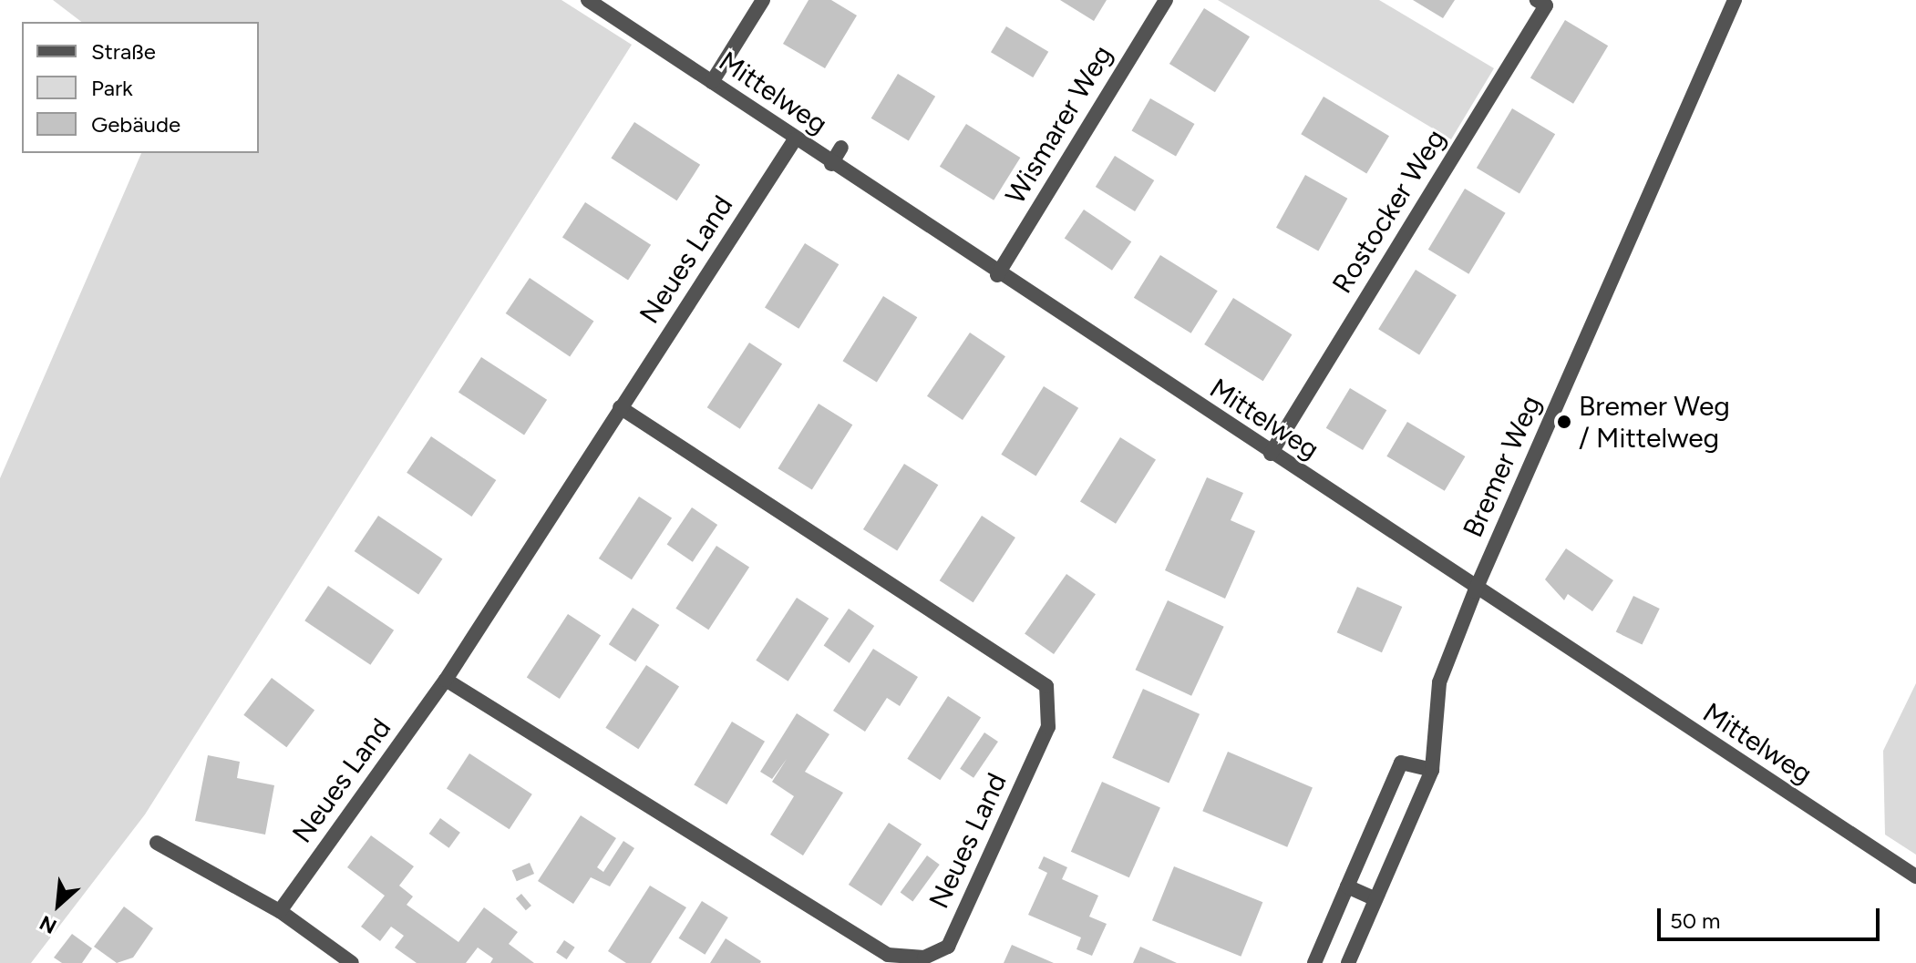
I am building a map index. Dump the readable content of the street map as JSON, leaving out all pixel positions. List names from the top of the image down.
{
  "streets": {
    "street": [
      "Mittelweg",
      "Wismarer Weg",
      "Rostocker Weg",
      "Neues Land",
      "Bremer Weg"
    ]
  },
  "crossings": [
    ["Mittelweg", "Wismarer Weg"],
    ["Mittelweg", "Rostocker Weg"],
    ["Mittelweg", "Neues Land"],
    ["Mittelweg", "Bremer Weg"]
  ],
  "places": ["Bremer Weg / Mittelweg"],
  "legend": ["Straße", "Park", "Gebäude"],
  "scale_bar": "50 m",
  "north": "bottom left"
}
